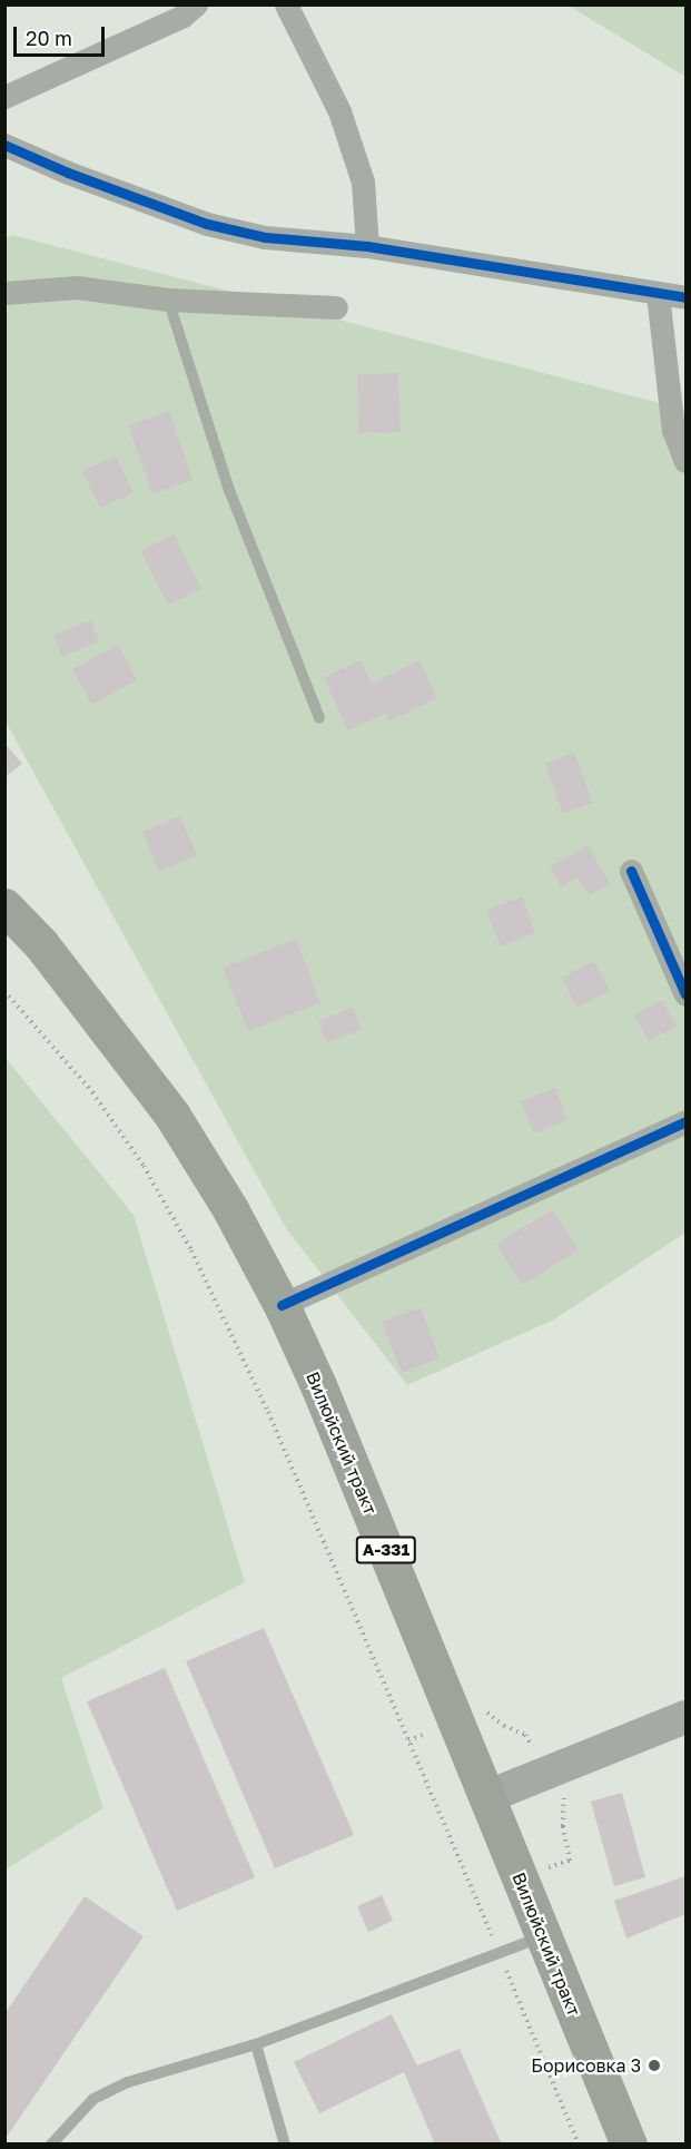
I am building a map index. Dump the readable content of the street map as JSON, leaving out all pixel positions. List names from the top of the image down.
{
  "streets": {
    "main road": ["Вилюйский тракт", "А-331"]
  },
  "places": ["Борисовка 3"],
  "scale_bar": "20 m"
}
